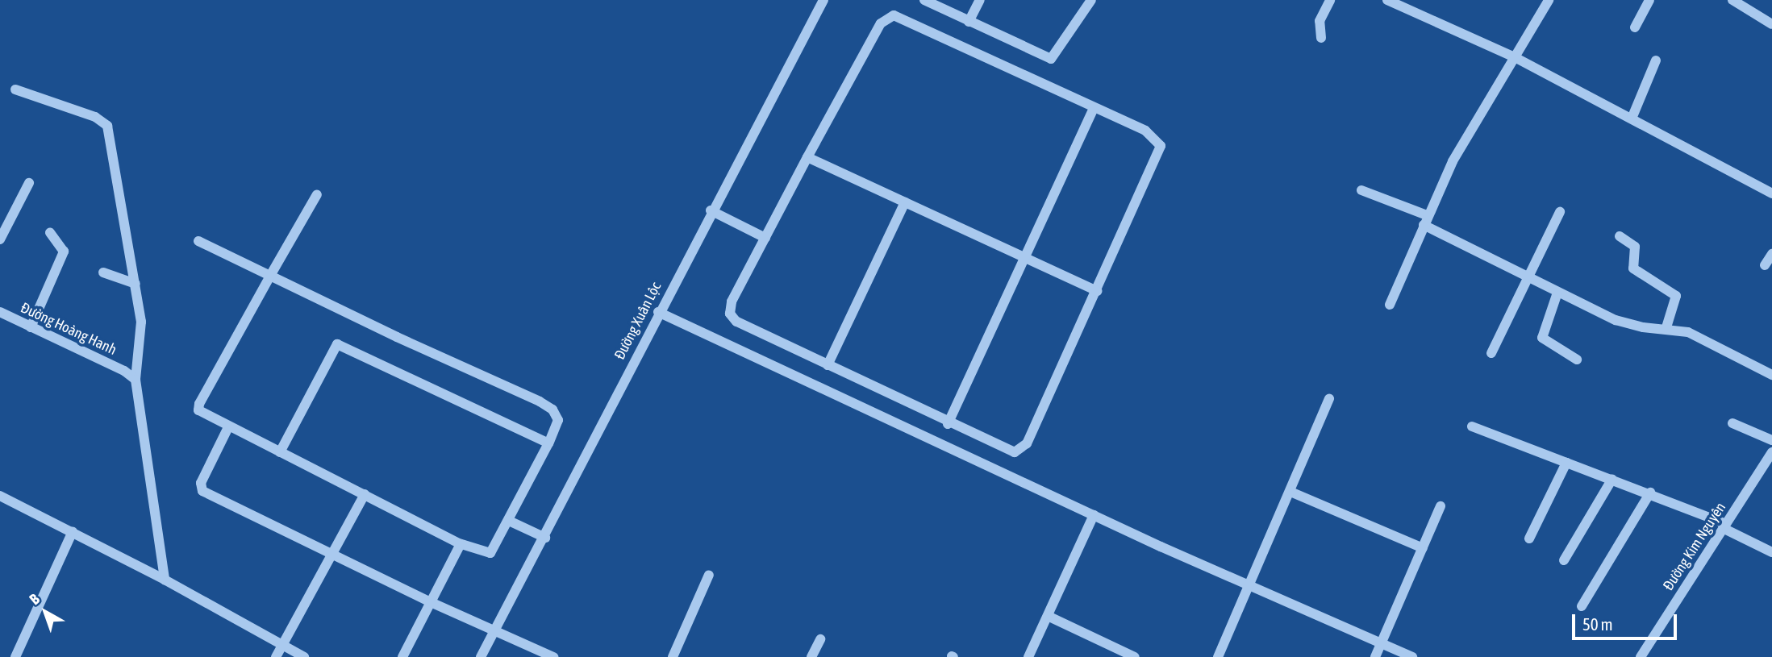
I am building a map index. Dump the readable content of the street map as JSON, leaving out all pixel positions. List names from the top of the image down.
{
  "streets": {
    "street": ["Đường Xuân Lộc", "Đường Hoàng Hanh", "Đường Kim Nguyên"]
  },
  "scale_bar": "50 m",
  "north": "top left"
}
